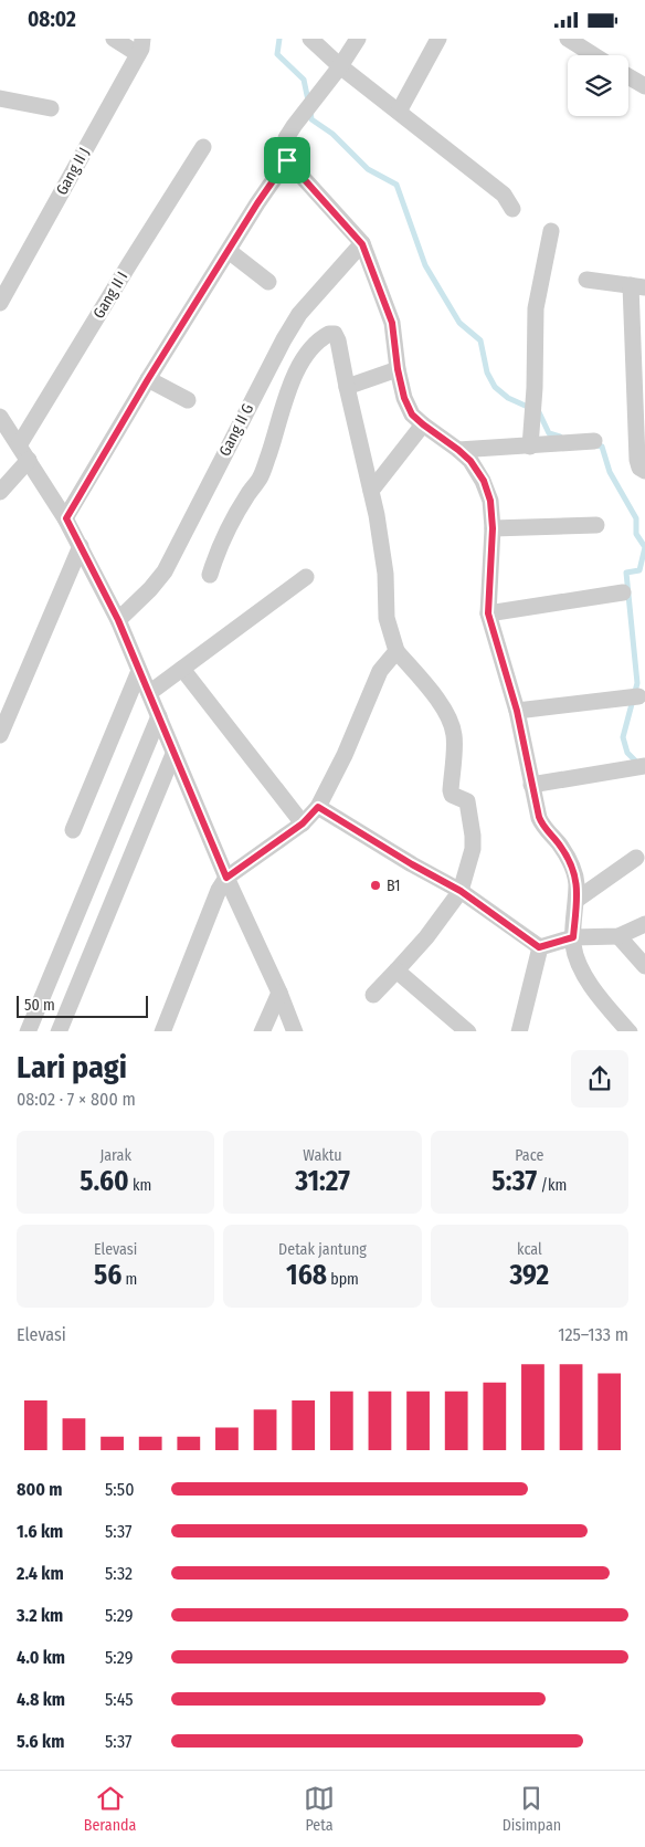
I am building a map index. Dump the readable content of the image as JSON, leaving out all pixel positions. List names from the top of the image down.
{
  "streets": {
    "street": ["Gang II J", "Gang II I", "Gang II G"]
  },
  "places": ["B1"],
  "scale_bar": "50 m",
  "page": {
    "status": "08:02",
    "scale": "50 m",
    "heading": ["Lari pagi", "08:02 · 7 × 800 m"],
    "stats": [
      ["Jarak", "5.60 km"],
      ["Waktu", "31:27"],
      ["Pace", "5:37 /km"],
      ["Elevasi", "56 m"],
      ["Detak jantung", "168 bpm"],
      ["kcal", "392"]
    ],
    "chart": ["Elevasi", "125–133 m"],
    "list": [
      {
        "name": "800 m",
        "note": "5:50"
      },
      {
        "name": "1.6 km",
        "note": "5:37"
      },
      {
        "name": "2.4 km",
        "note": "5:32"
      },
      {
        "name": "3.2 km",
        "note": "5:29"
      },
      {
        "name": "4.0 km",
        "note": "5:29"
      },
      {
        "name": "4.8 km",
        "note": "5:45"
      },
      {
        "name": "5.6 km",
        "note": "5:37"
      }
    ],
    "tabs": ["Beranda", "Peta", "Disimpan"]
  }
}
